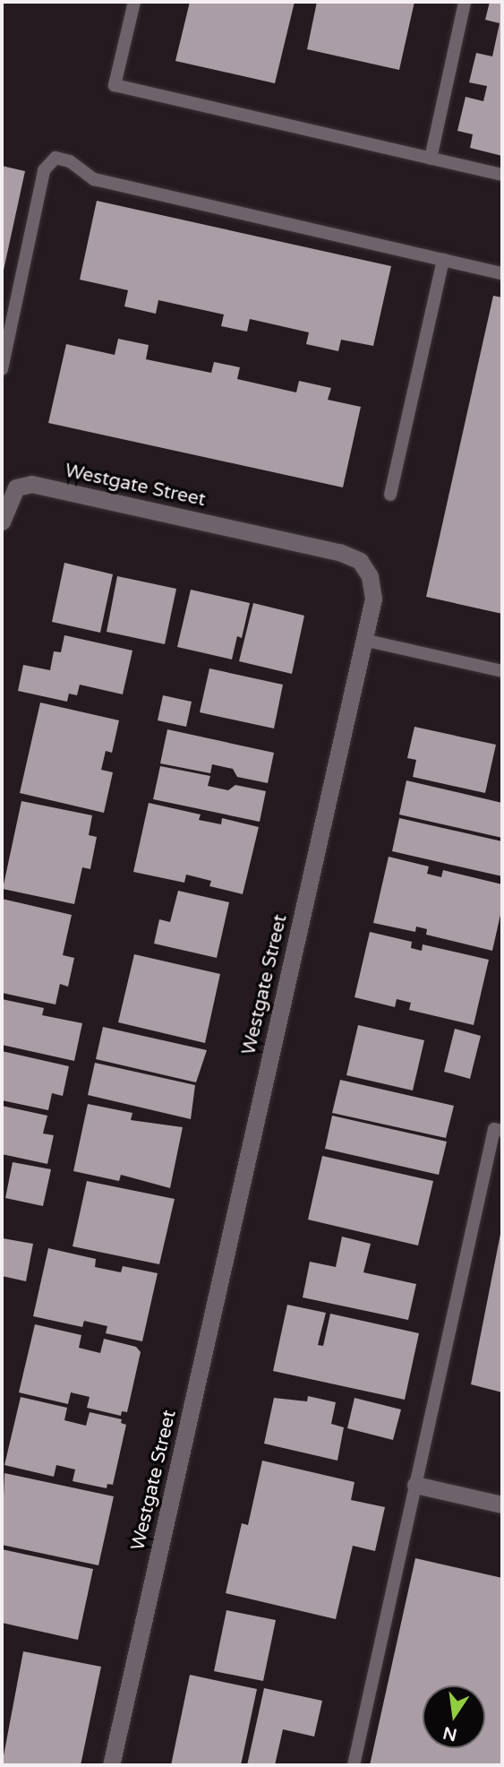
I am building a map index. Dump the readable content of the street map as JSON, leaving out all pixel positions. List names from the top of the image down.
{
  "streets": {
    "street": ["Westgate Street"]
  },
  "north": "bottom"
}
